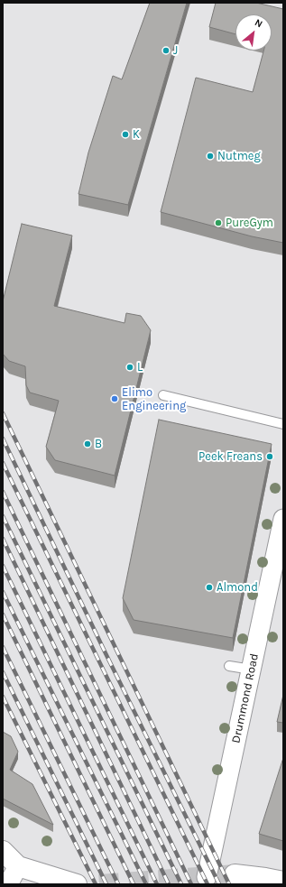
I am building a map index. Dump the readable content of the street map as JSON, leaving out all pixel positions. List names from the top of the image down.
{
  "streets": {
    "street": ["Drummond Road"]
  },
  "places": [
    "J",
    "K",
    "Nutmeg",
    "PureGym",
    "L",
    "Elimo Engineering",
    "B",
    "Peek Freans",
    "Almond"
  ],
  "north": "top right"
}
